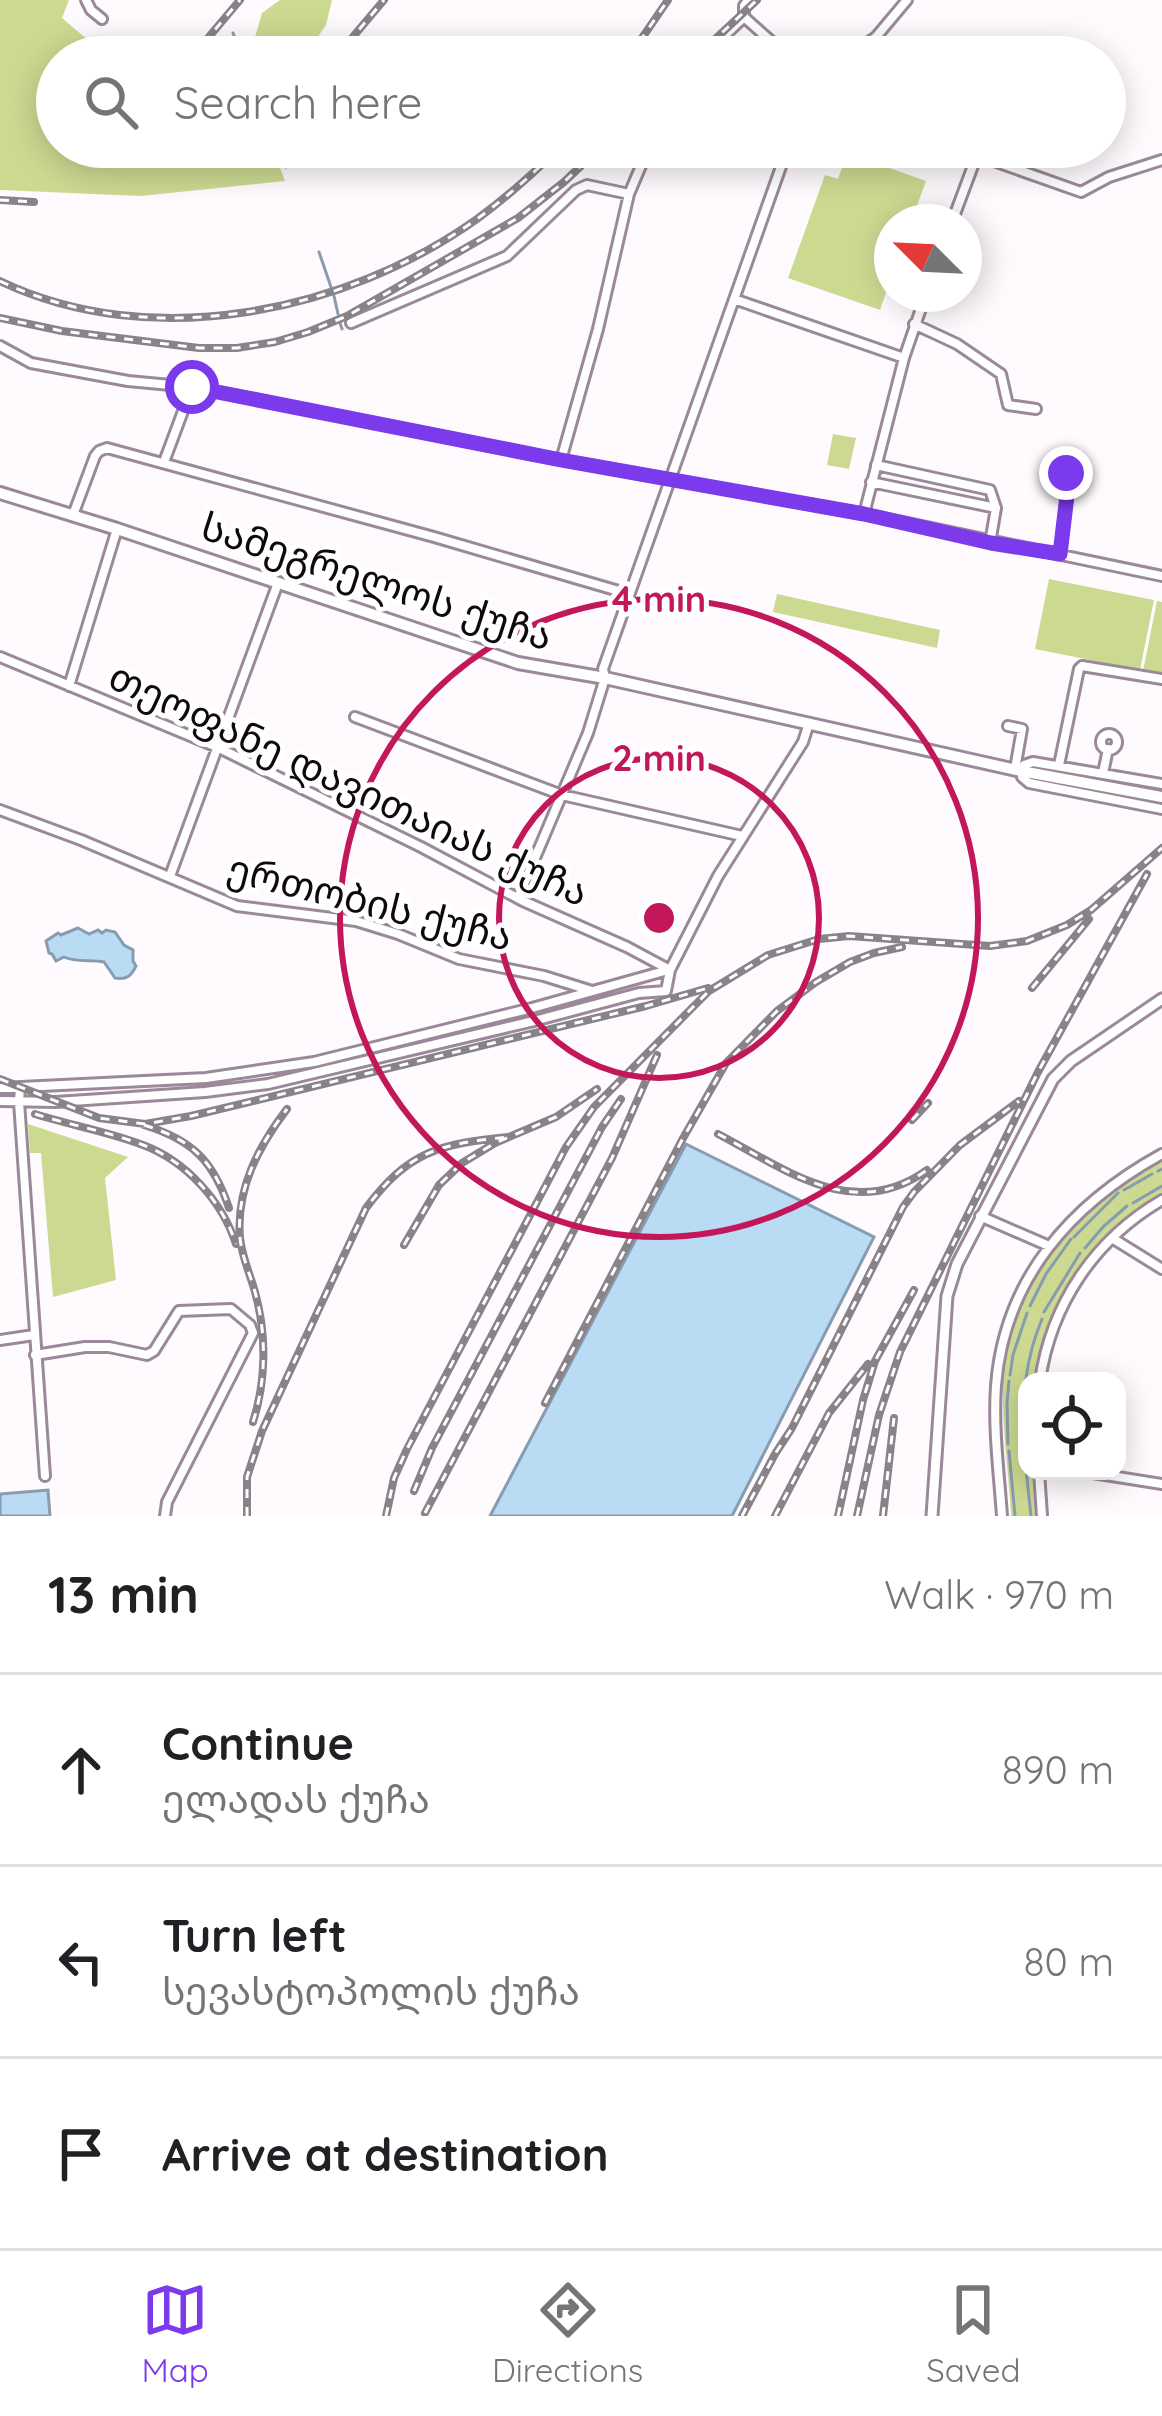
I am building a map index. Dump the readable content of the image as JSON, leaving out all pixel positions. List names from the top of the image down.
{
  "streets": {
    "main road": ["სამეგრელოს ქუჩა"],
    "street": ["თეოფანე დავითაიას ქუჩა", "ერთობის ქუჩა"]
  },
  "north": "top left",
  "page": {
    "search": "Search here",
    "heading": ["13 min", "Walk · 970 m"],
    "list": [
      ["Continue", "ელადას ქუჩა", "890 m"],
      ["Turn left", "სევასტოპოლის ქუჩა", "80 m"],
      "Arrive at destination"
    ],
    "nav": ["Map", "Directions", "Saved"]
  },
  "rings": ["4 min", "2 min"]
}
